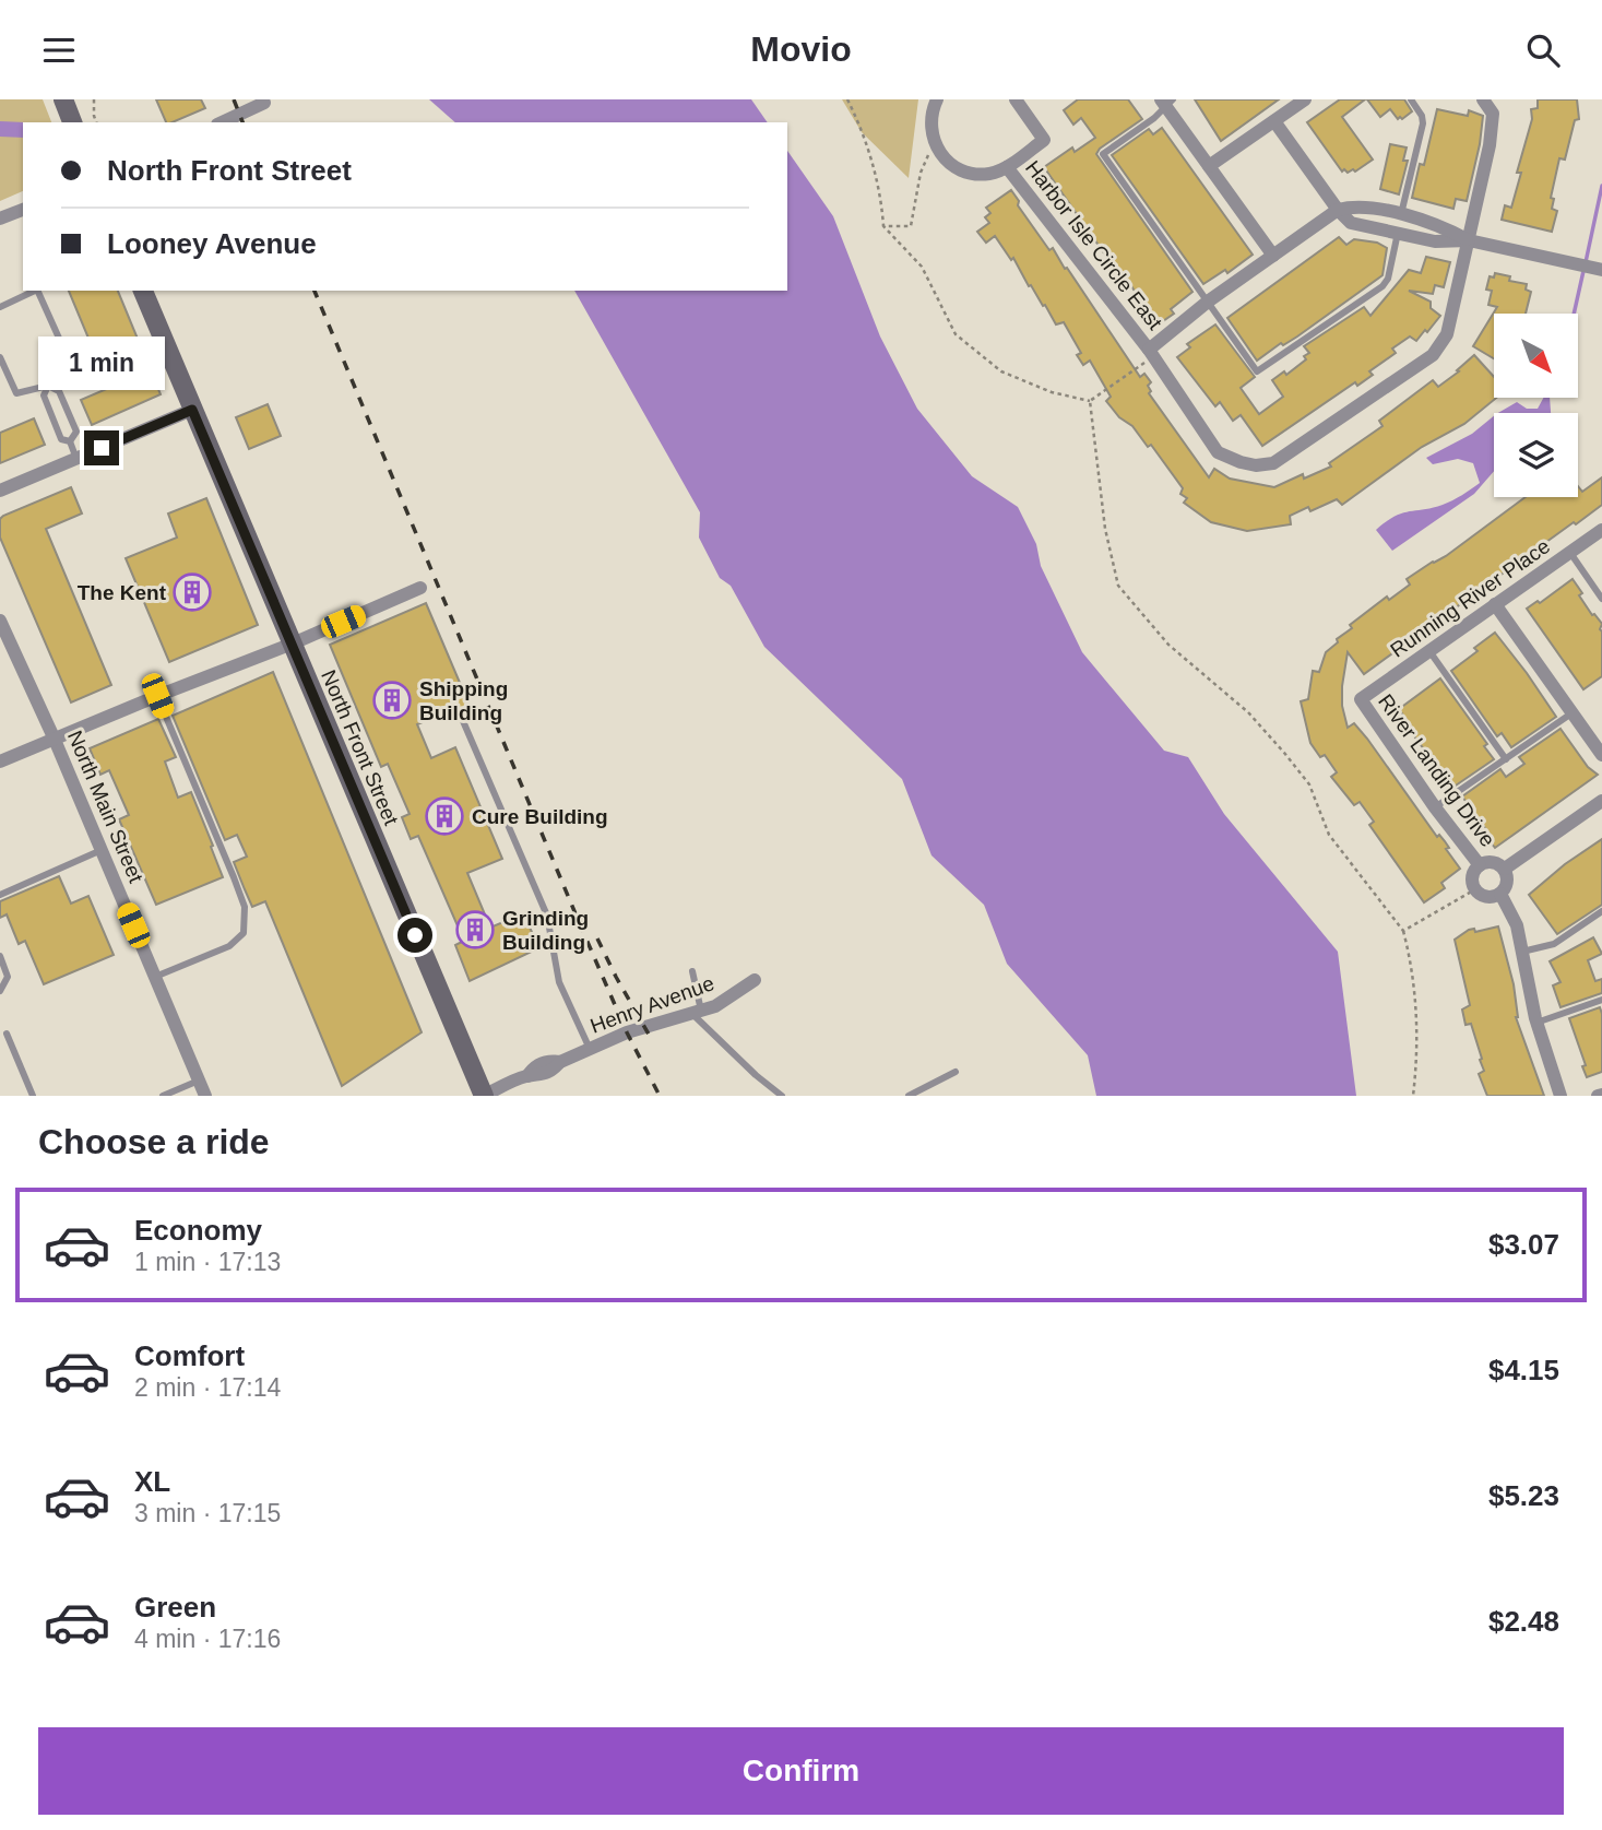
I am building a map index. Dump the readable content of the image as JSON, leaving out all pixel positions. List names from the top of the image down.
{
  "streets": {
    "street": [
      "Harbor Isle Circle East",
      "Running River Place",
      "North Front Street",
      "River Landing Drive",
      "North Main Street",
      "Henry Avenue"
    ]
  },
  "crossings": [
    ["Running River Place", "River Landing Drive"],
    ["North Front Street", "Henry Avenue"]
  ],
  "places": {
    "building": [
      "The Kent",
      "Shipping Building",
      "Cure Building",
      "Grinding Building"
    ]
  },
  "north": "bottom right",
  "page": {
    "header": "Movio",
    "banner": ["North Front Street", "Looney Avenue"],
    "bubble": "1 min",
    "heading": "Choose a ride",
    "list": [
      {
        "name": "Economy",
        "note": "1 min · 17:13",
        "value": "$3.07"
      },
      {
        "name": "Comfort",
        "note": "2 min · 17:14",
        "value": "$4.15"
      },
      {
        "name": "XL",
        "note": "3 min · 17:15",
        "value": "$5.23"
      },
      {
        "name": "Green",
        "note": "4 min · 17:16",
        "value": "$2.48"
      }
    ],
    "buttons": "Confirm"
  }
}
